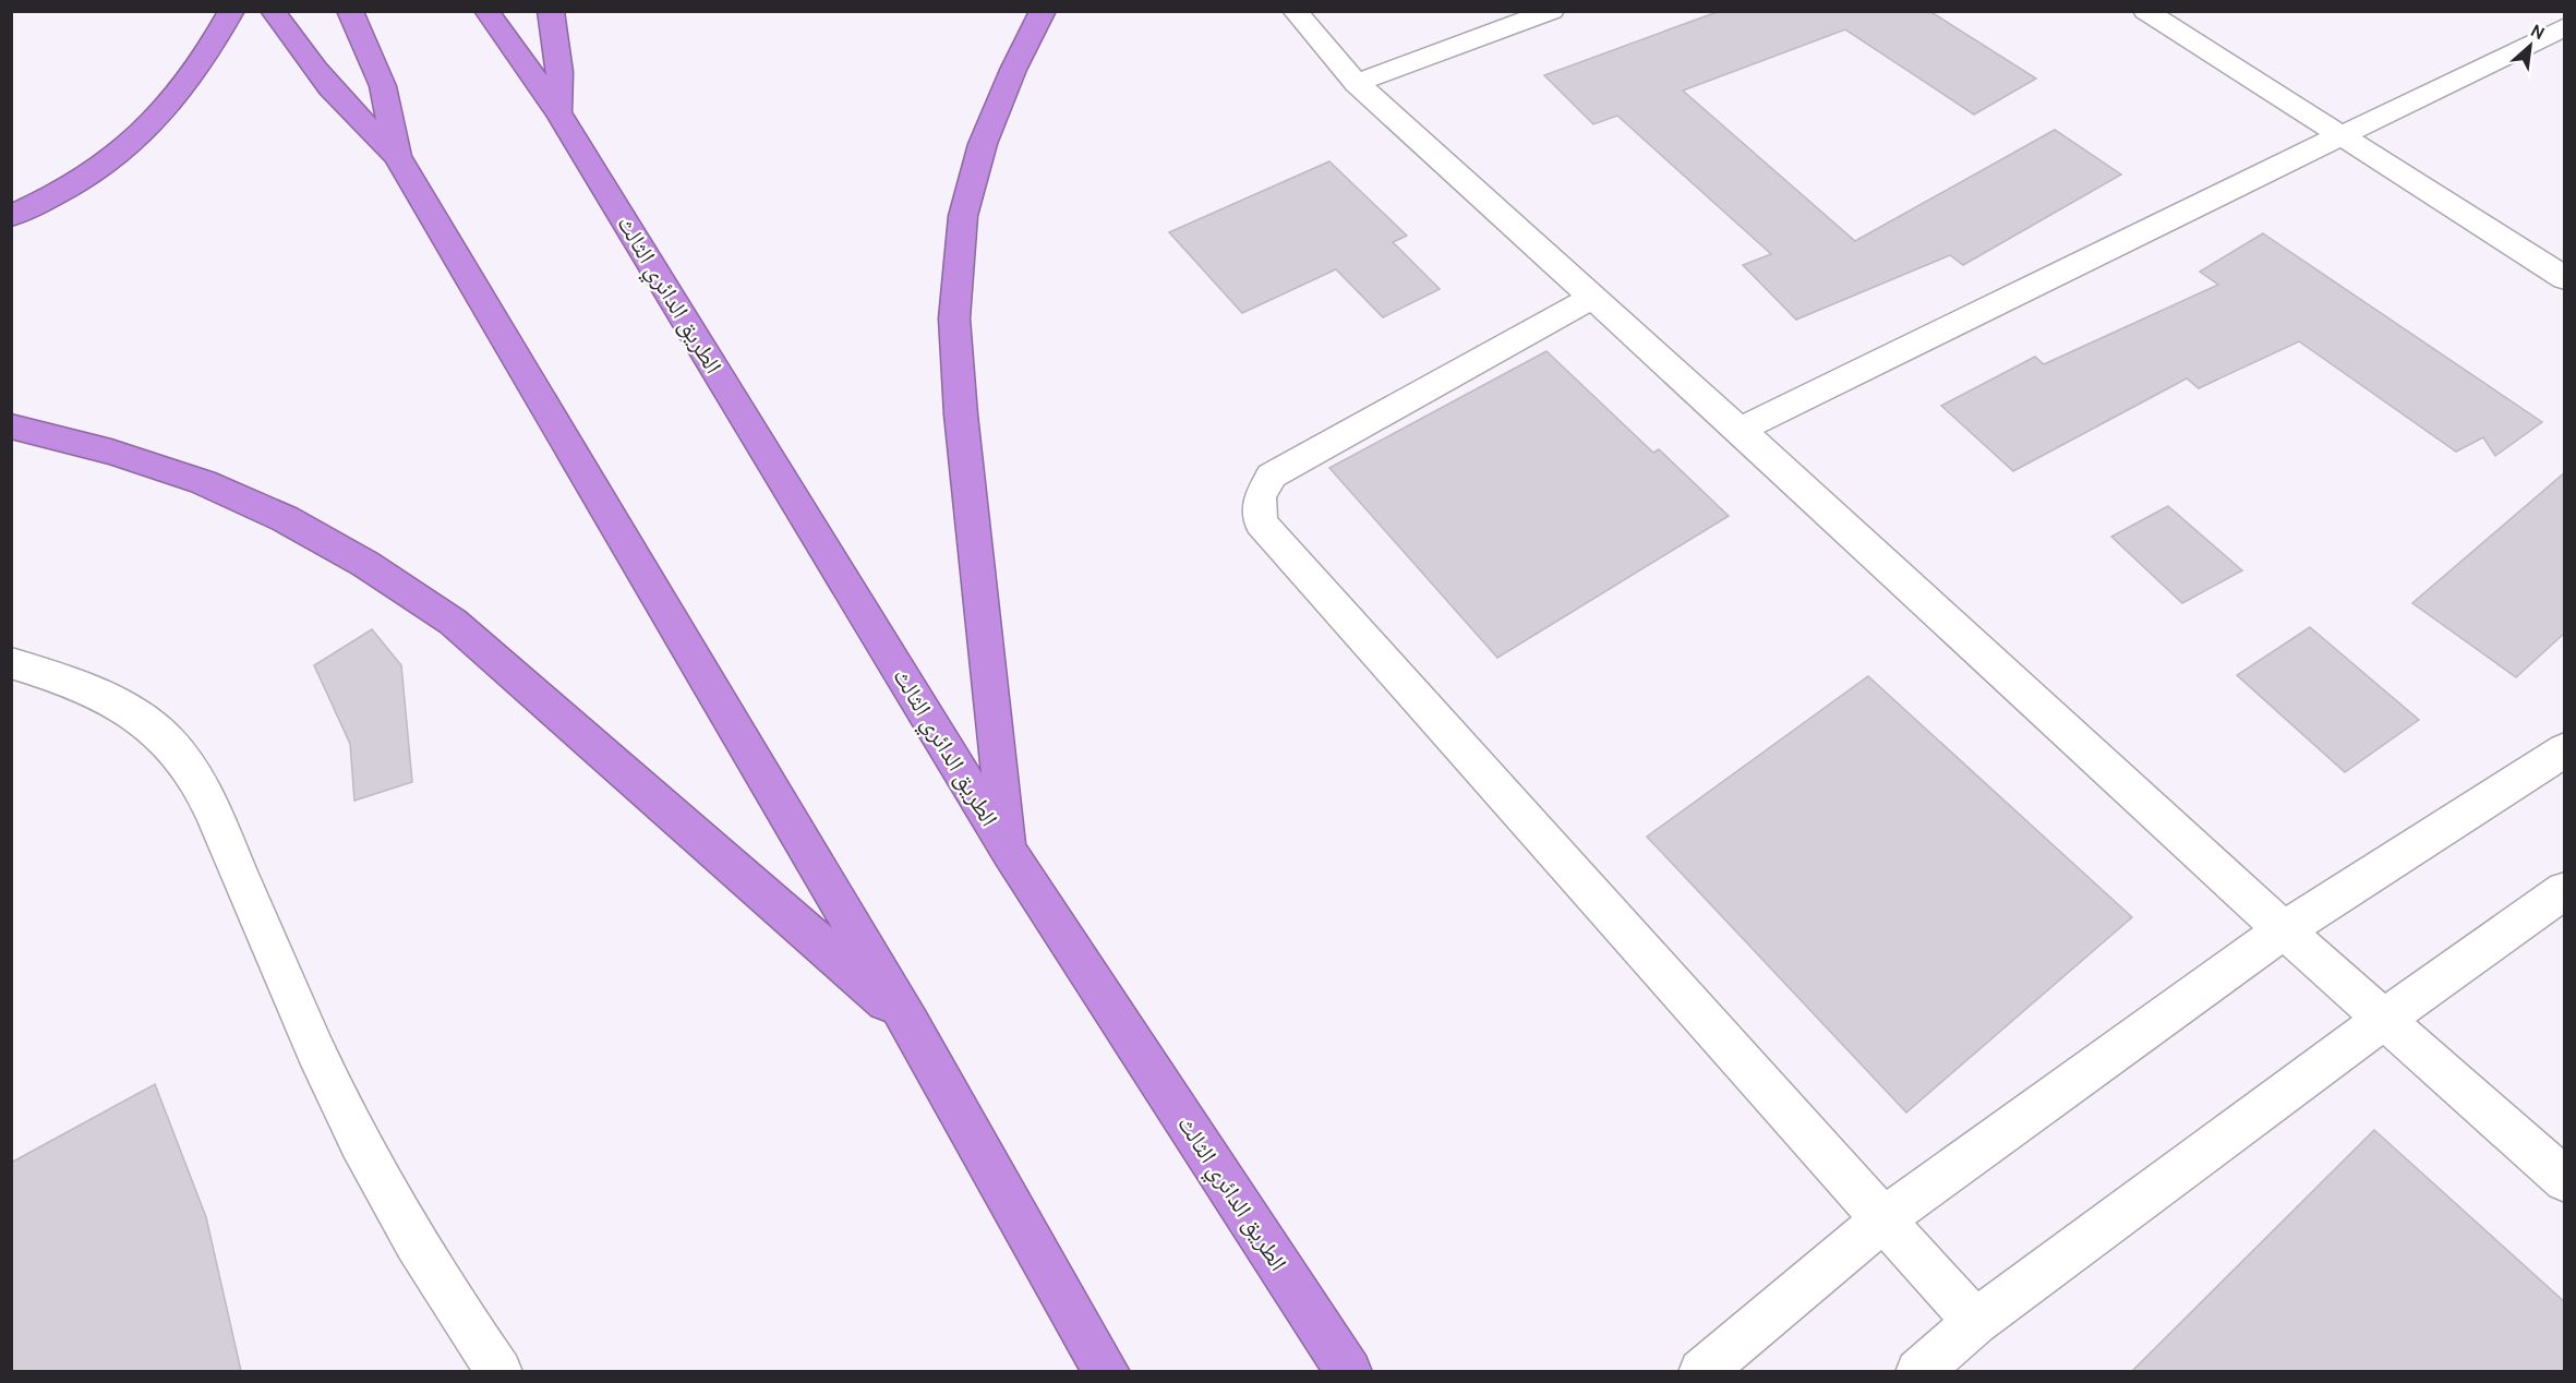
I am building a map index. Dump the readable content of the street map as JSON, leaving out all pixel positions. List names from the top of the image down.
{
  "streets": {
    "highway": ["الطريق الدائري الثالث"]
  },
  "north": "top right"
}
